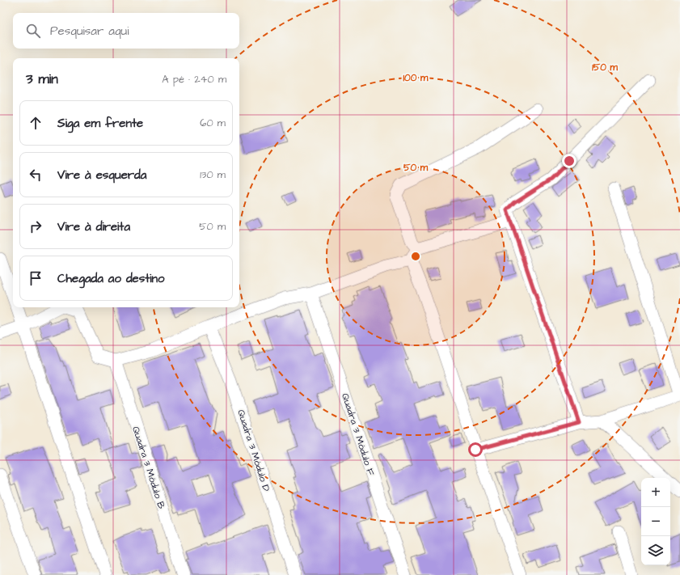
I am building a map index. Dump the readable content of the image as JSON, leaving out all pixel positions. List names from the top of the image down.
{
  "streets": {
    "street": ["Quadra 3 Módulo F", "Quadra 3 Módulo D", "Quadra 3 Módulo B"]
  },
  "page": {
    "search": "Pesquisar aqui",
    "heading": ["3 min", "A pé · 240 m"],
    "list": [
      ["Siga em frente", "60 m"],
      ["Vire à esquerda", "130 m"],
      ["Vire à direita", "50 m"],
      "Chegada ao destino"
    ],
    "map_buttons": ["+", "−"]
  },
  "rings": ["150 m", "100 m", "50 m"]
}
